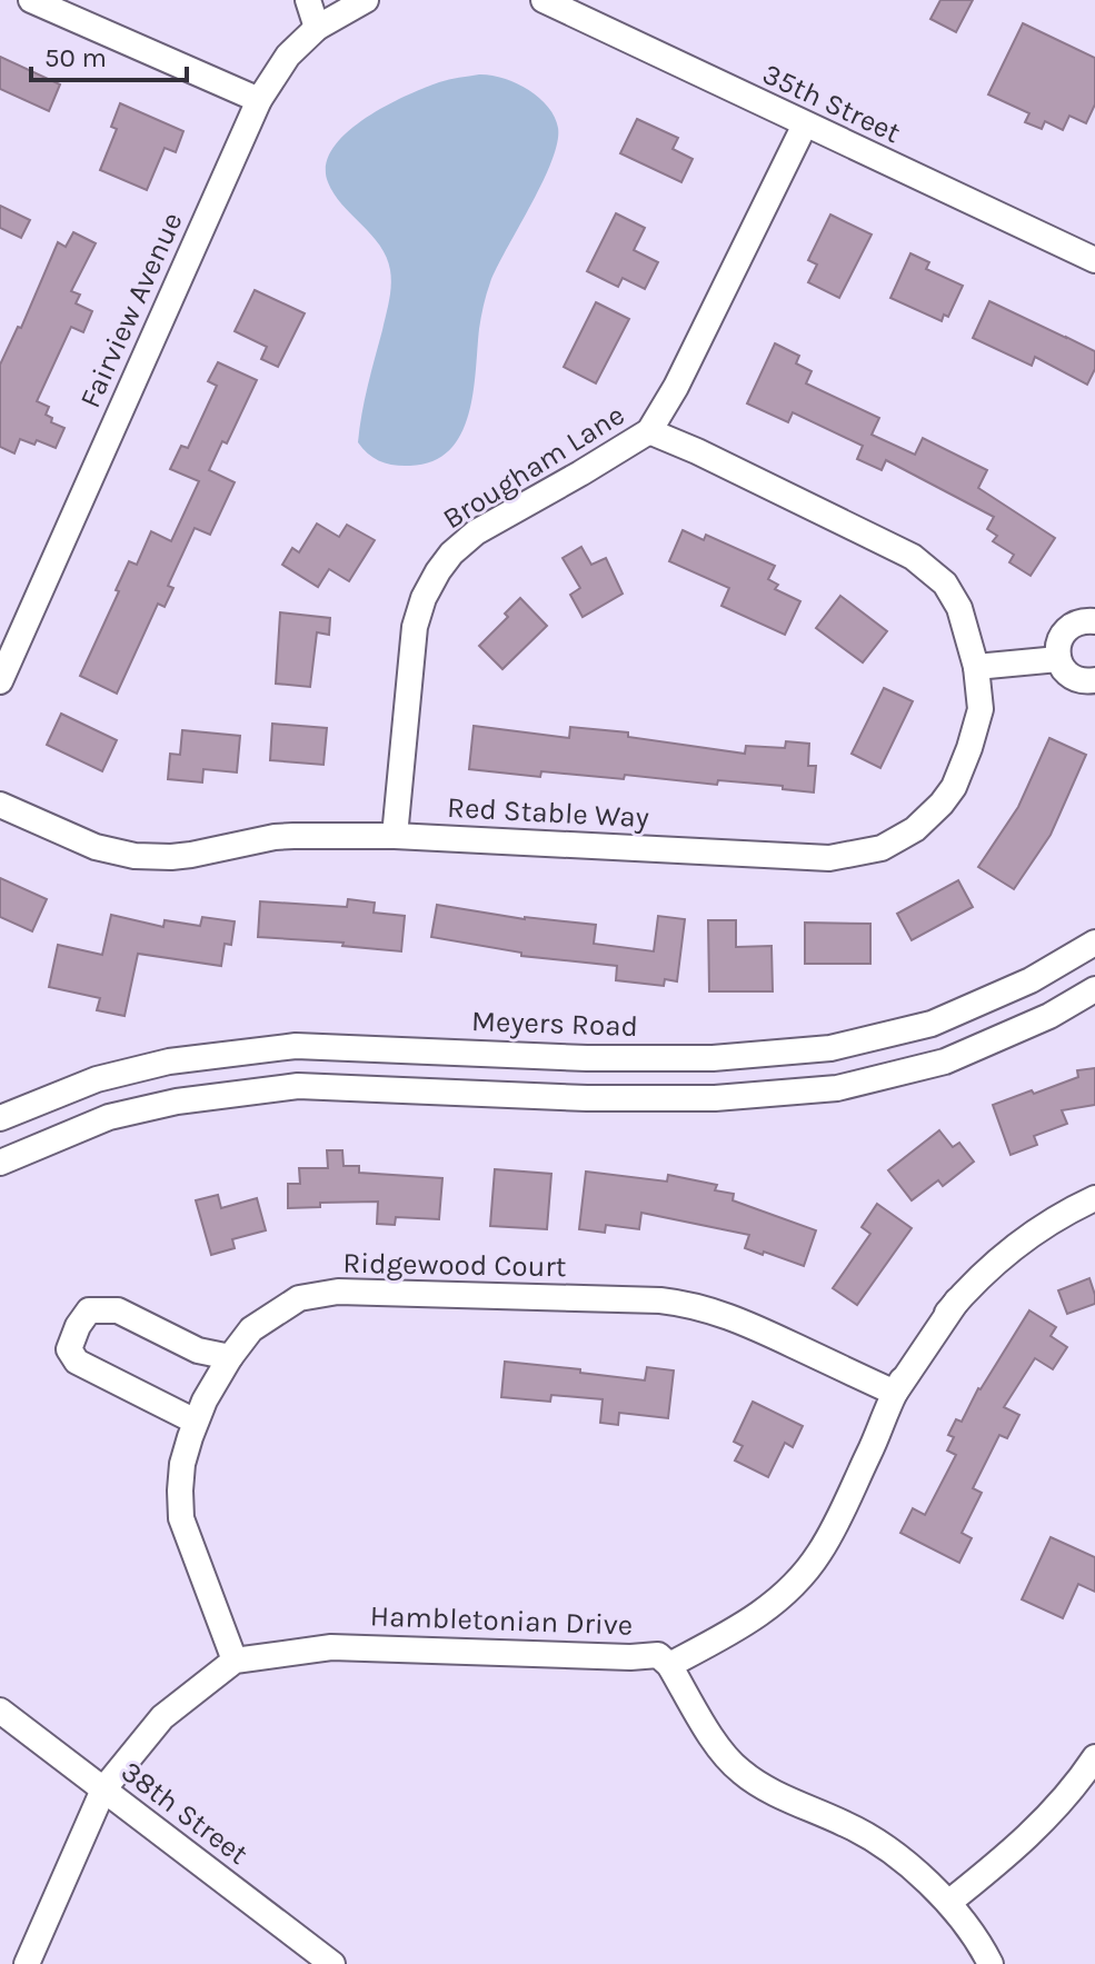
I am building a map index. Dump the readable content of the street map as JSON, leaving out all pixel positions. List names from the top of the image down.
{
  "streets": {
    "street": [
      "35th Street",
      "Fairview Avenue",
      "Brougham Lane",
      "Red Stable Way",
      "Meyers Road",
      "Ridgewood Court",
      "Hambletonian Drive",
      "38th Street"
    ]
  },
  "crossings": [
    ["35th Street", "Brougham Lane"],
    ["Brougham Lane", "Red Stable Way"],
    ["Ridgewood Court", "Hambletonian Drive"],
    ["Hambletonian Drive", "38th Street"]
  ],
  "scale_bar": "50 m"
}
